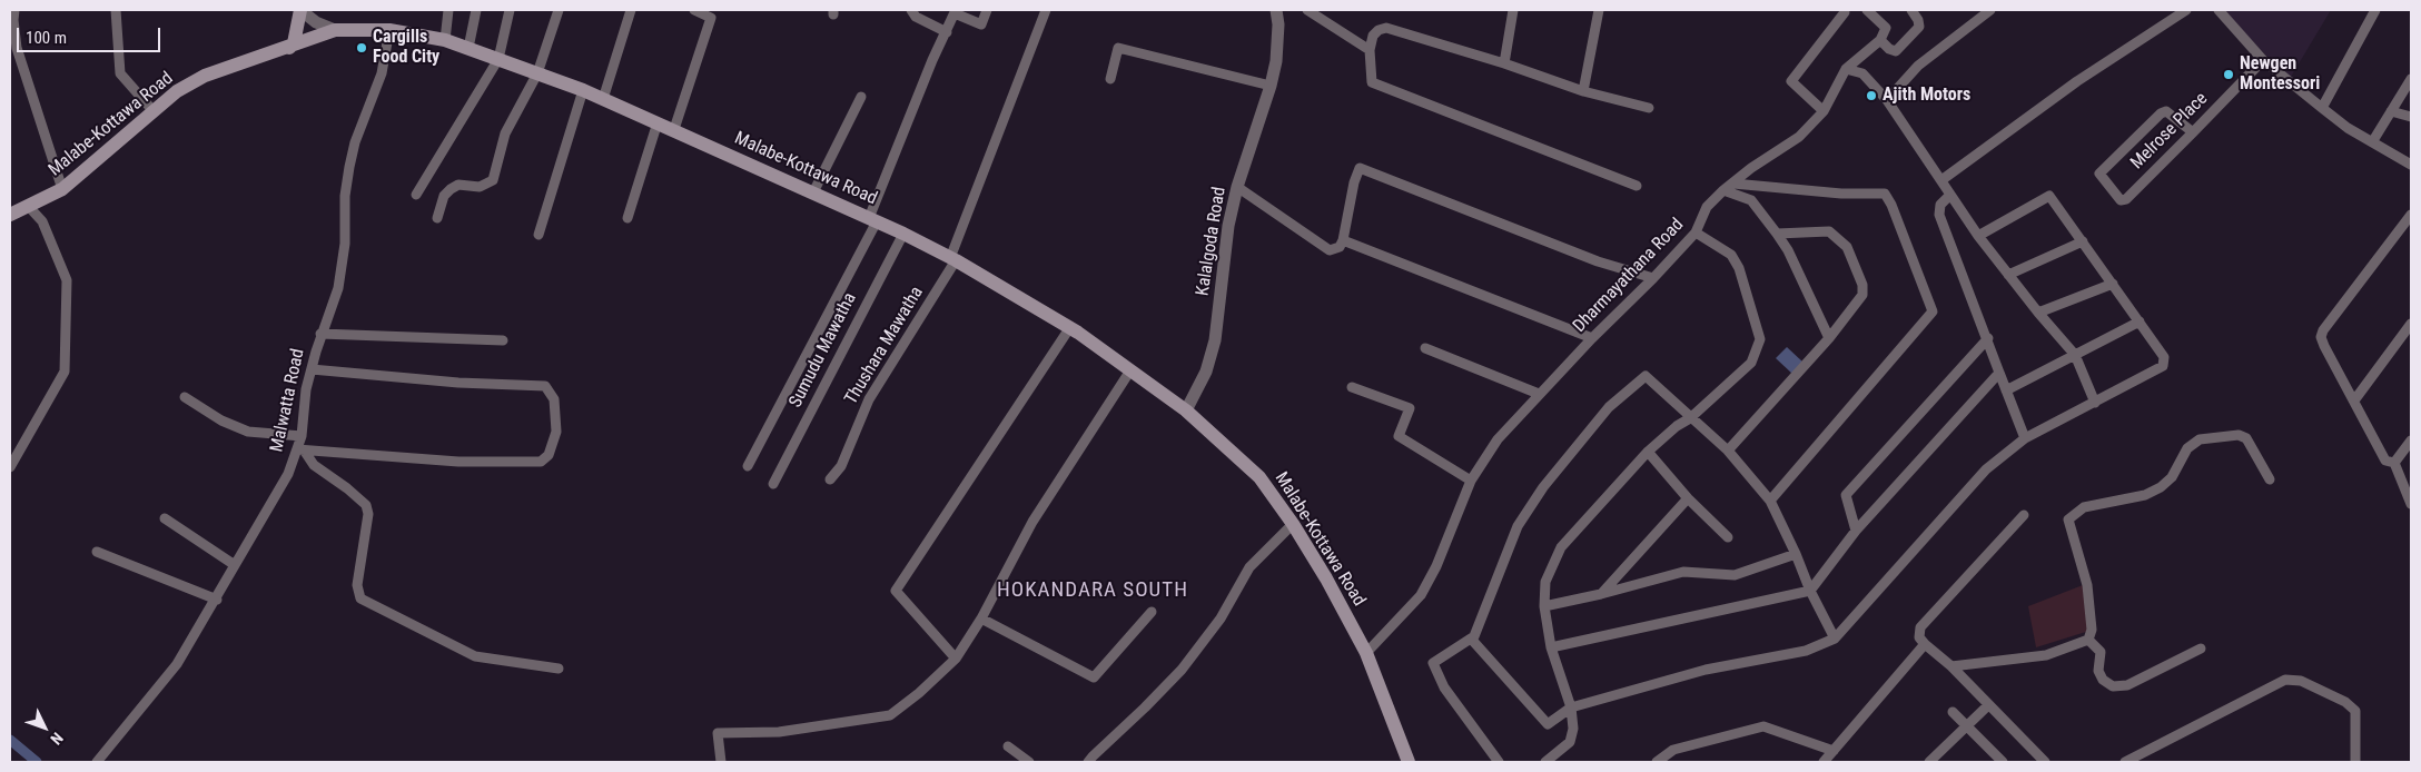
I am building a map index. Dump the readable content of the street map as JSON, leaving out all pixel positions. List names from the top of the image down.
{
  "streets": {
    "main road": ["Malabe-Kottawa Road"],
    "street": [
      "Melrose Place",
      "Kalalgoda Road",
      "Dharmayathana Road",
      "Thushara Mawatha",
      "Sumudu Mawatha",
      "Malwatta Road"
    ]
  },
  "crossings": [
    ["Malabe-Kottawa Road", "Kalalgoda Road"],
    ["Malabe-Kottawa Road", "Dharmayathana Road"],
    ["Malabe-Kottawa Road", "Thushara Mawatha"],
    ["Malabe-Kottawa Road", "Sumudu Mawatha"],
    ["Malabe-Kottawa Road", "Malwatta Road"]
  ],
  "districts": ["HOKANDARA SOUTH"],
  "places": ["Cargills Food City", "Newgen Montessori", "Ajith Motors"],
  "scale_bar": "100 m",
  "north": "bottom right"
}
